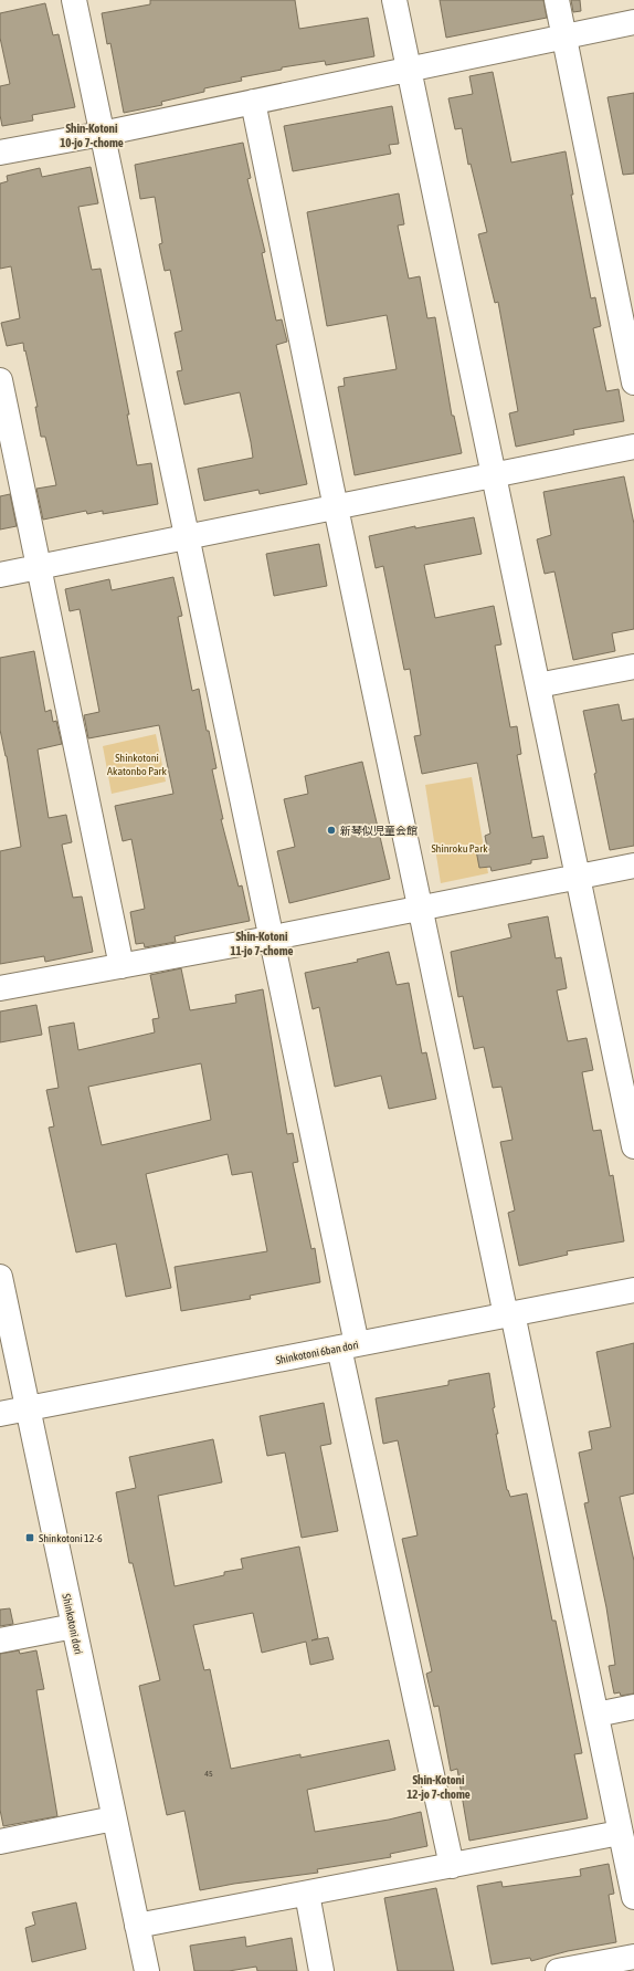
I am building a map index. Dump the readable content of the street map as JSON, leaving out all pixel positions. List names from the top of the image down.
{
  "streets": {
    "street": ["Shinkotoni 6ban dori", "Shinkotoni dori"]
  },
  "crossings": [
    ["Shinkotoni 6ban dori", "Shinkotoni dori"]
  ],
  "districts": ["Shin-Kotoni 10-jo 7-chome", "Shin-Kotoni 11-jo 7-chome", "Shin-Kotoni 12-jo 7-chome"],
  "parks": ["Shinkotoni Akatonbo Park", "Shinroku Park"],
  "places": {
    "other": ["新琴似児童会館"],
    "transit": ["Shinkotoni 12-6"]
  },
  "house_numbers": ["45"]
}
